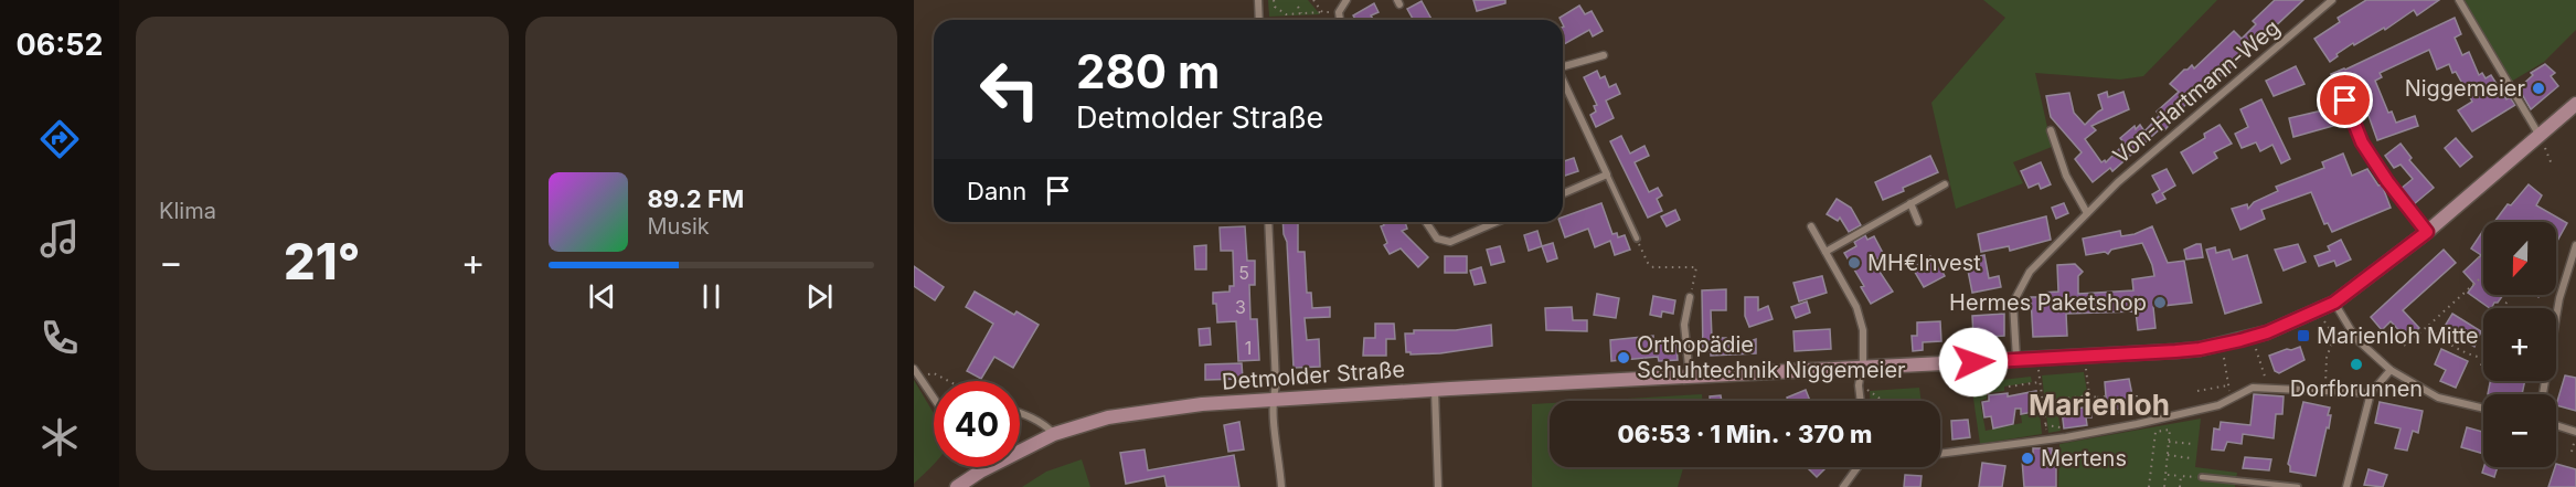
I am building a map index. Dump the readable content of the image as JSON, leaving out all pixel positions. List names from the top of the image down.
{
  "streets": {
    "street": ["Von-Hartmann-Weg", "Detmolder Straße"]
  },
  "crossings": [
    ["Von-Hartmann-Weg", "Detmolder Straße"]
  ],
  "districts": ["Marienloh"],
  "places": {
    "other": [
      "Niggemeier",
      "MH€Invest",
      "Hermes Paketshop",
      "Orthopädie Schuhtechnik Niggemeier",
      "Dorfbrunnen",
      "Mertens"
    ],
    "transit": ["Marienloh Mitte"]
  },
  "house_numbers": ["5", "3", "1"],
  "north": "bottom",
  "page": {
    "tabs": "06:52",
    "tile": "Klima",
    "turn": ["280 m", "Detmolder Straße"],
    "then": "Dann",
    "song": ["89.2 FM", "Musik"],
    "map_buttons": ["+", "−"],
    "heat": ["−", "21°", "+"],
    "limit": "40",
    "trip": "06:53 · 1 Min. · 370 m"
  }
}
